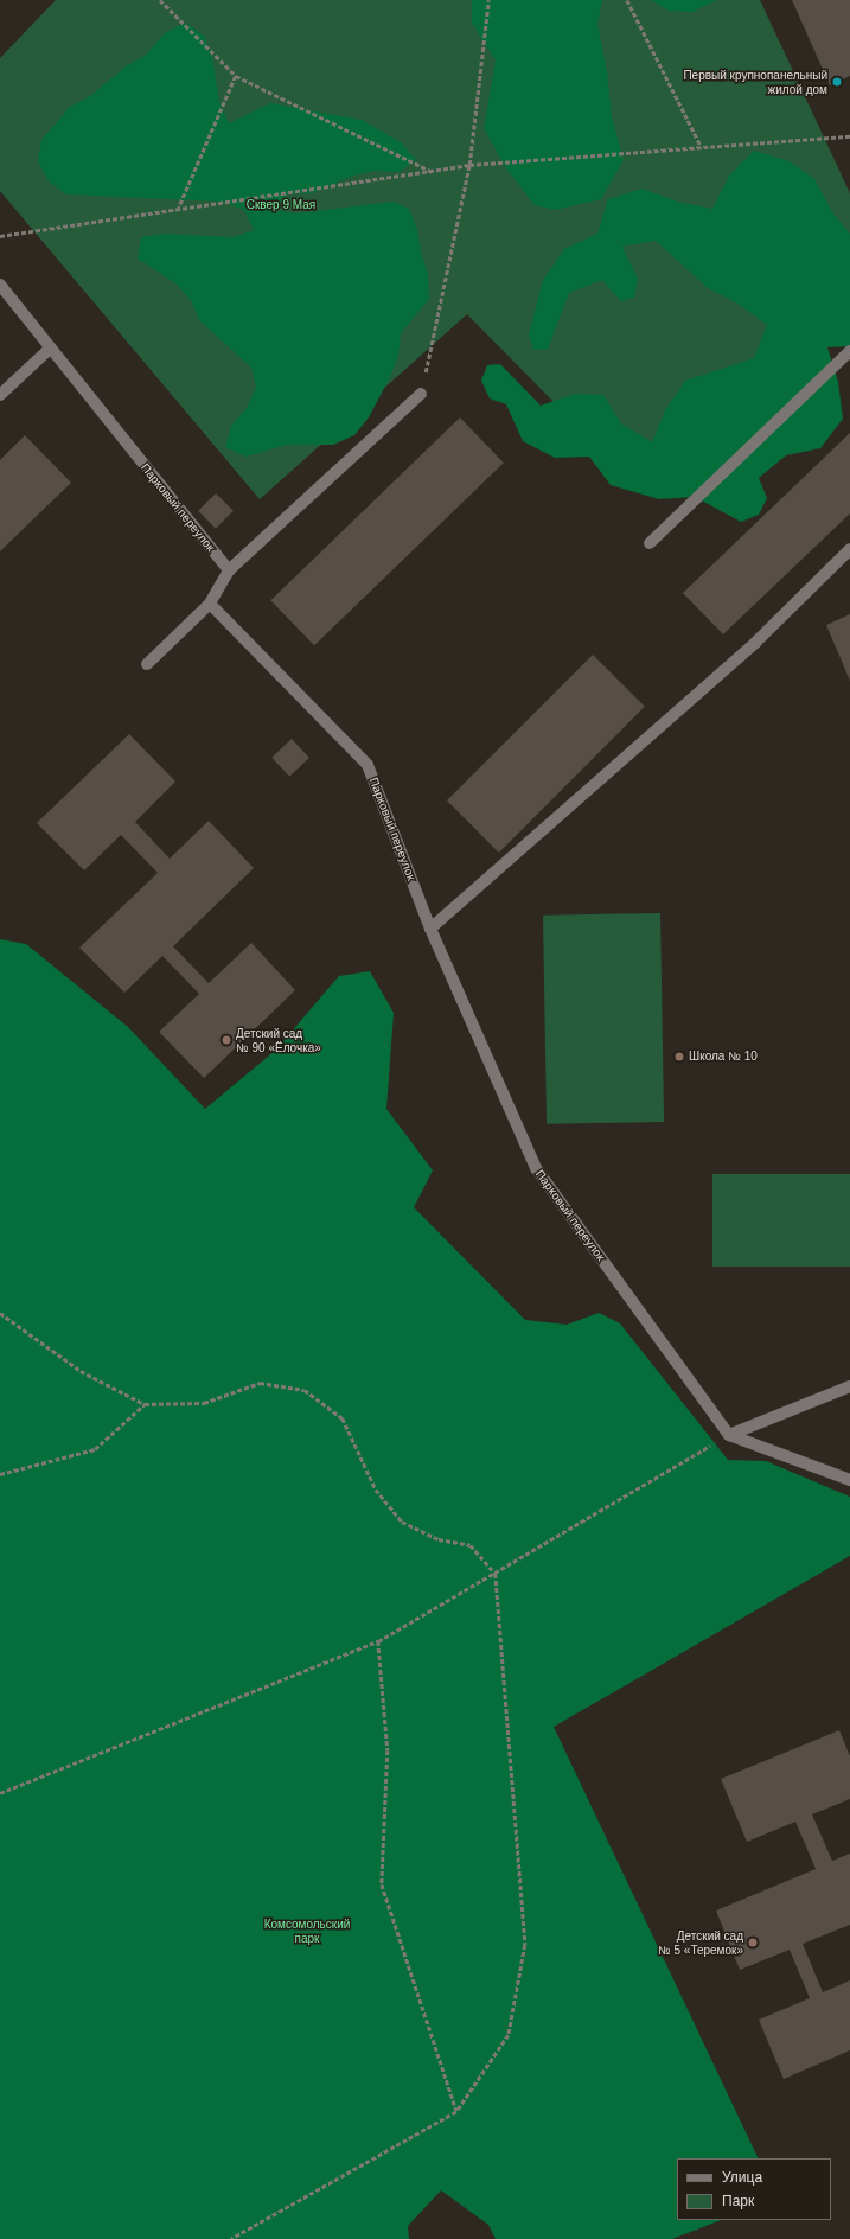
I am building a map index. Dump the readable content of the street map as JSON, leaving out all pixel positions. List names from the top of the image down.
{
  "streets": {
    "lane": ["Парковый переулок"]
  },
  "parks": ["Сквер 9 Мая", "Комсомольский парк"],
  "places": [
    "Первый крупнопанельный жилой дом",
    "Детский сад № 90 «Ёлочка»",
    "Школа № 10",
    "Детский сад № 5 «Теремок»"
  ],
  "legend": ["Улица", "Парк"]
}
